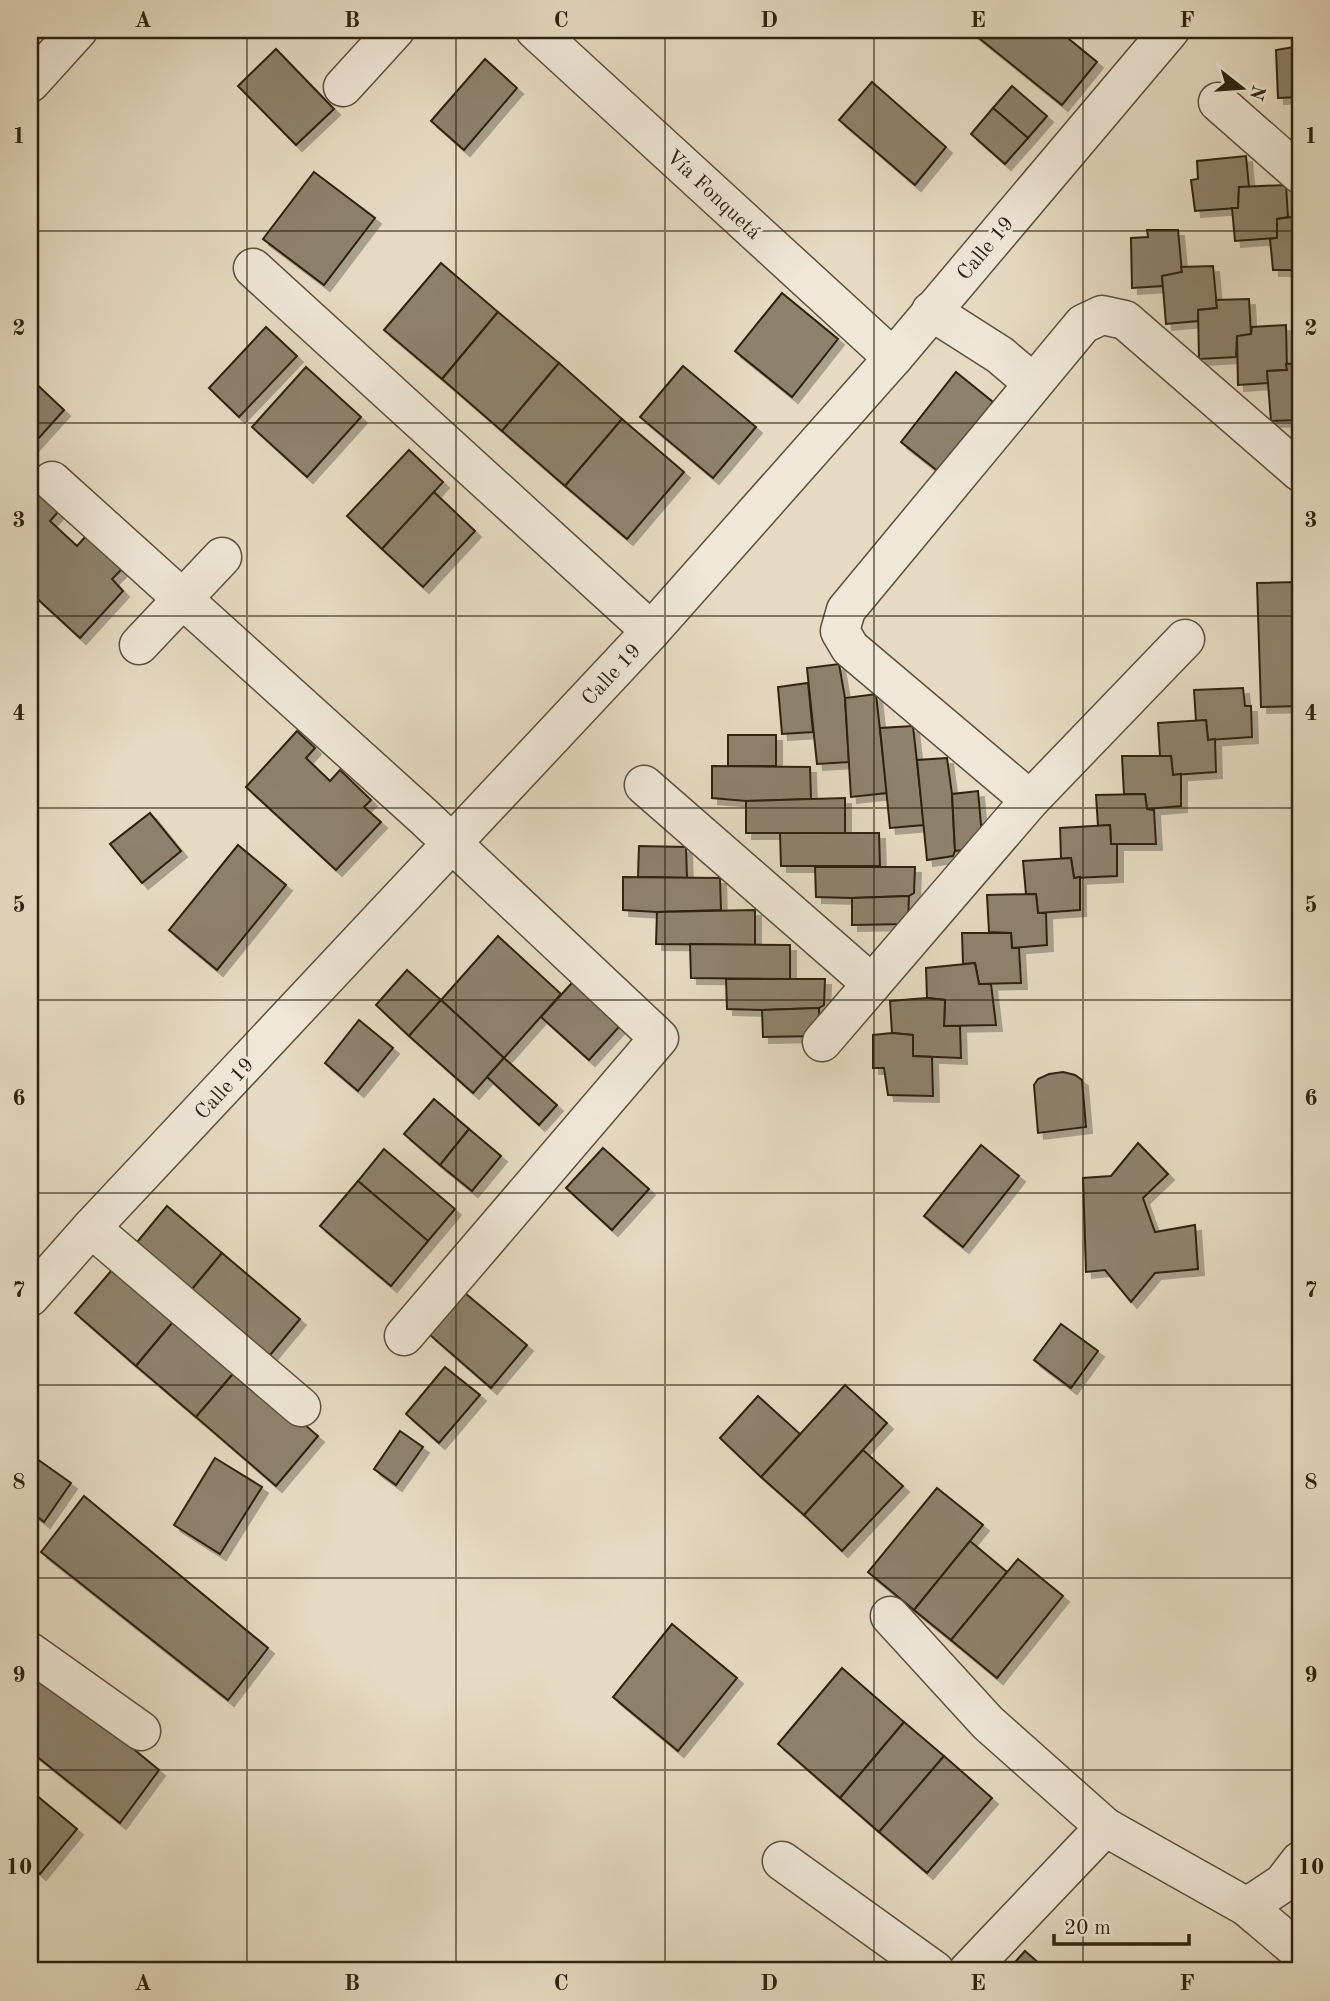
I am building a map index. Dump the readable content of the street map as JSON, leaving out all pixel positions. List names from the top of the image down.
{
  "streets": {
    "street": ["Vía Fonquetá", "Calle 19"]
  },
  "crossings": [
    ["Vía Fonquetá", "Calle 19"]
  ],
  "scale_bar": "20 m",
  "north": "right",
  "grid": {
    "columns": [
      "A",
      "B",
      "C",
      "D",
      "E",
      "F"
    ],
    "rows": [
      "1",
      "2",
      "3",
      "4",
      "5",
      "6",
      "7",
      "8",
      "9",
      "10"
    ]
  }
}
